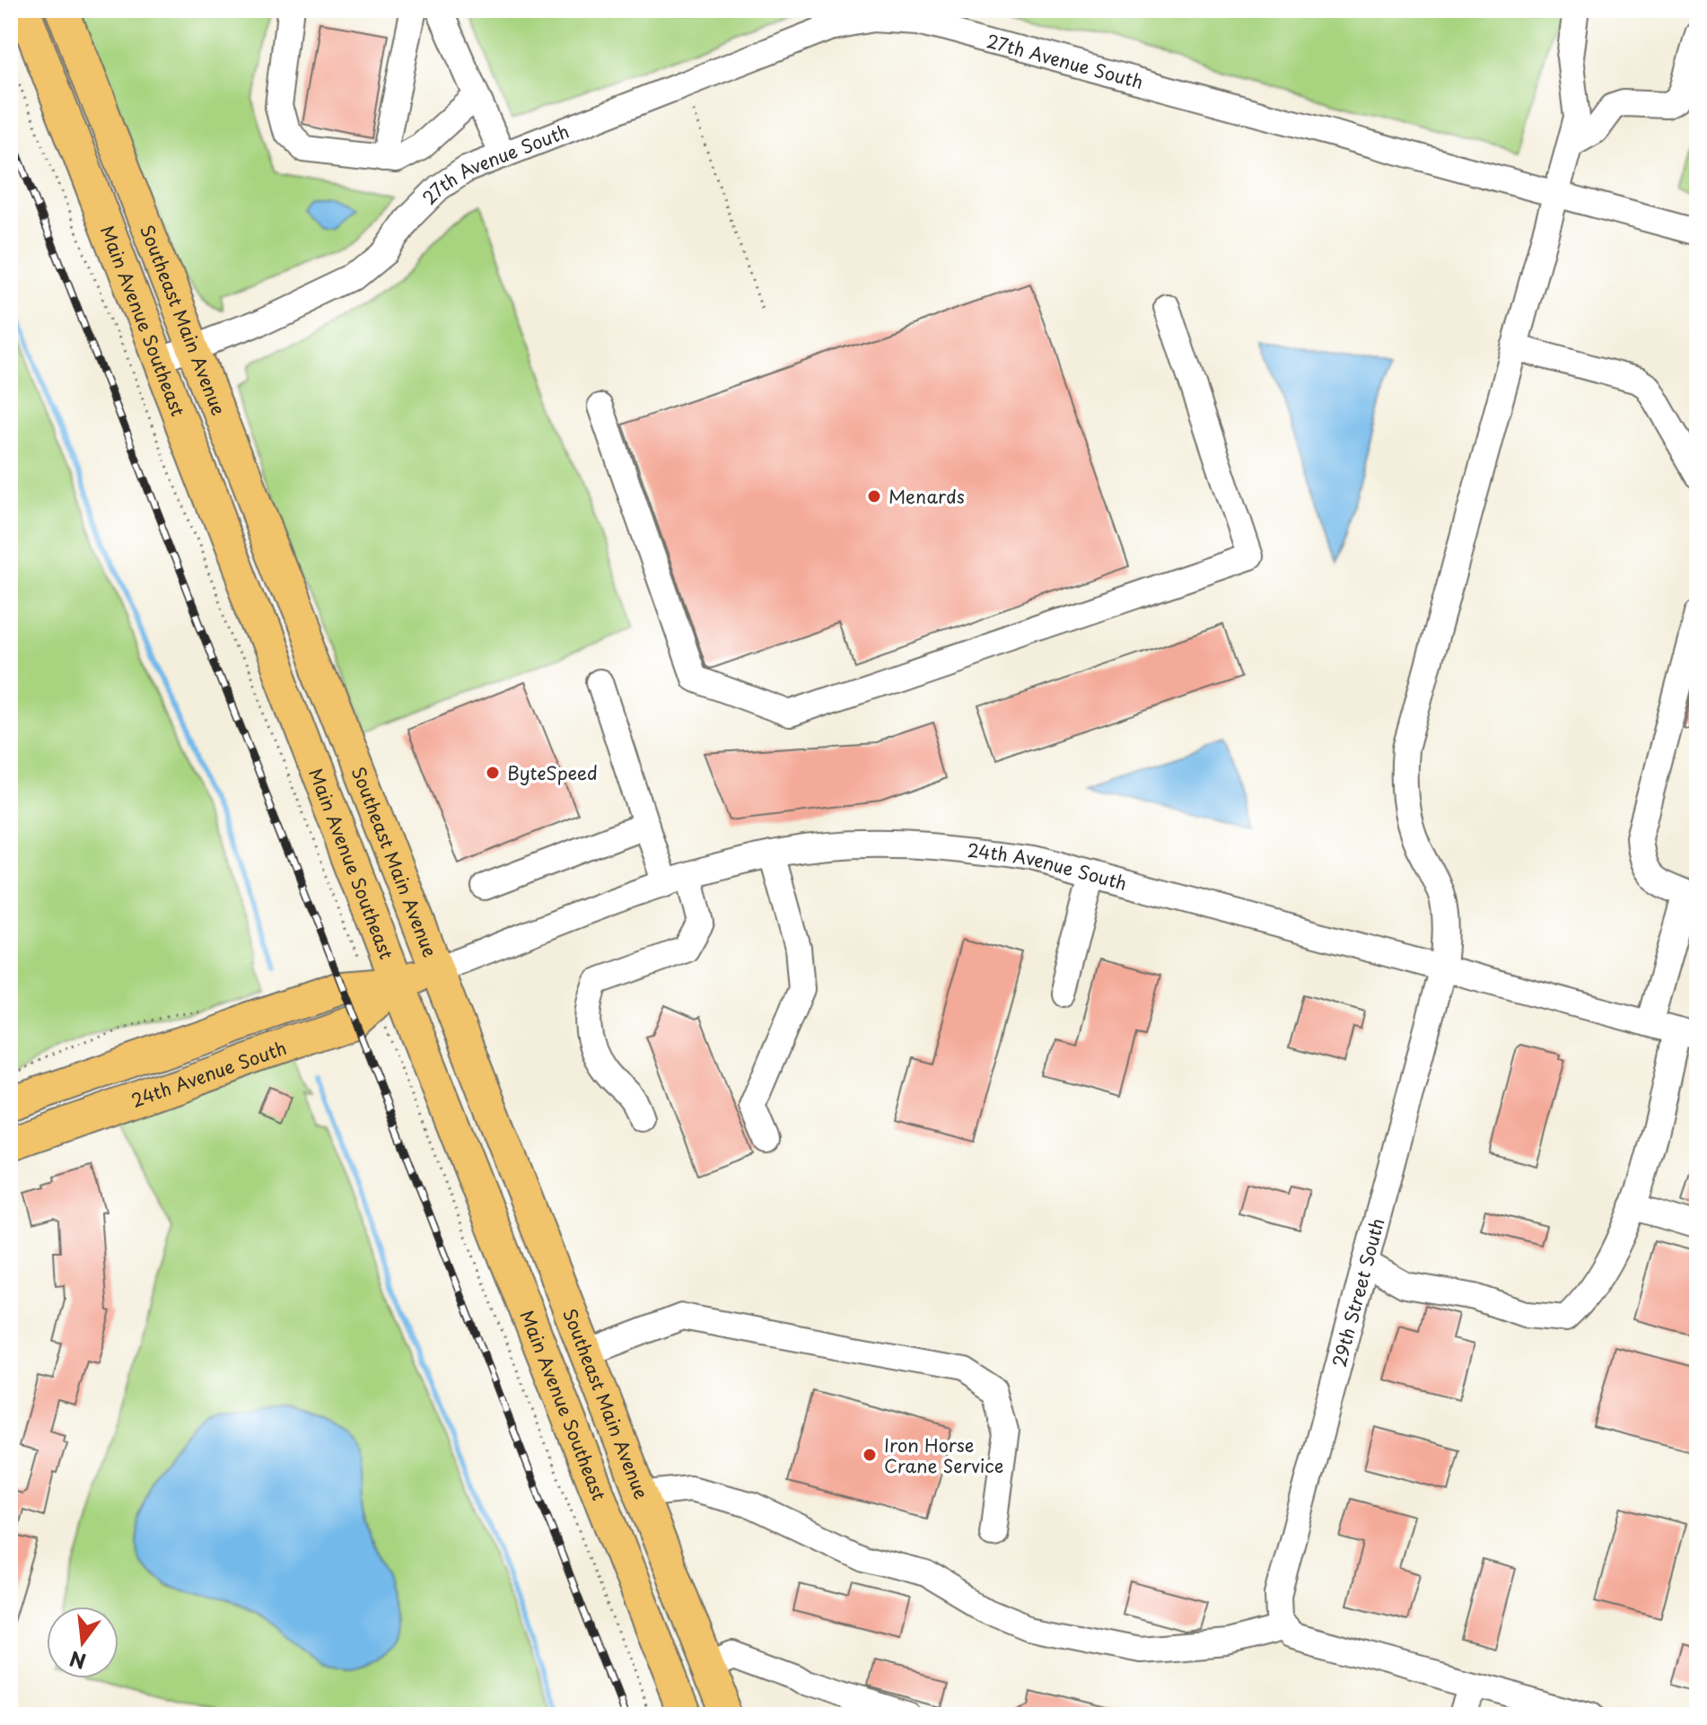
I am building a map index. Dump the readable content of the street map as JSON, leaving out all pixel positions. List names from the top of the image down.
{
  "streets": {
    "main road": ["Main Avenue Southeast", "Southeast Main Avenue", "24th Avenue South"],
    "street": ["27th Avenue South", "29th Street South"]
  },
  "crossings": [
    ["27th Avenue South", "Main Avenue Southeast"],
    ["27th Avenue South", "Southeast Main Avenue"],
    ["27th Avenue South", "29th Street South"],
    ["Main Avenue Southeast", "24th Avenue South"],
    ["Southeast Main Avenue", "24th Avenue South"],
    ["24th Avenue South", "29th Street South"]
  ],
  "places": ["Menards", "ByteSpeed", "Iron Horse Crane Service"],
  "north": "bottom"
}
